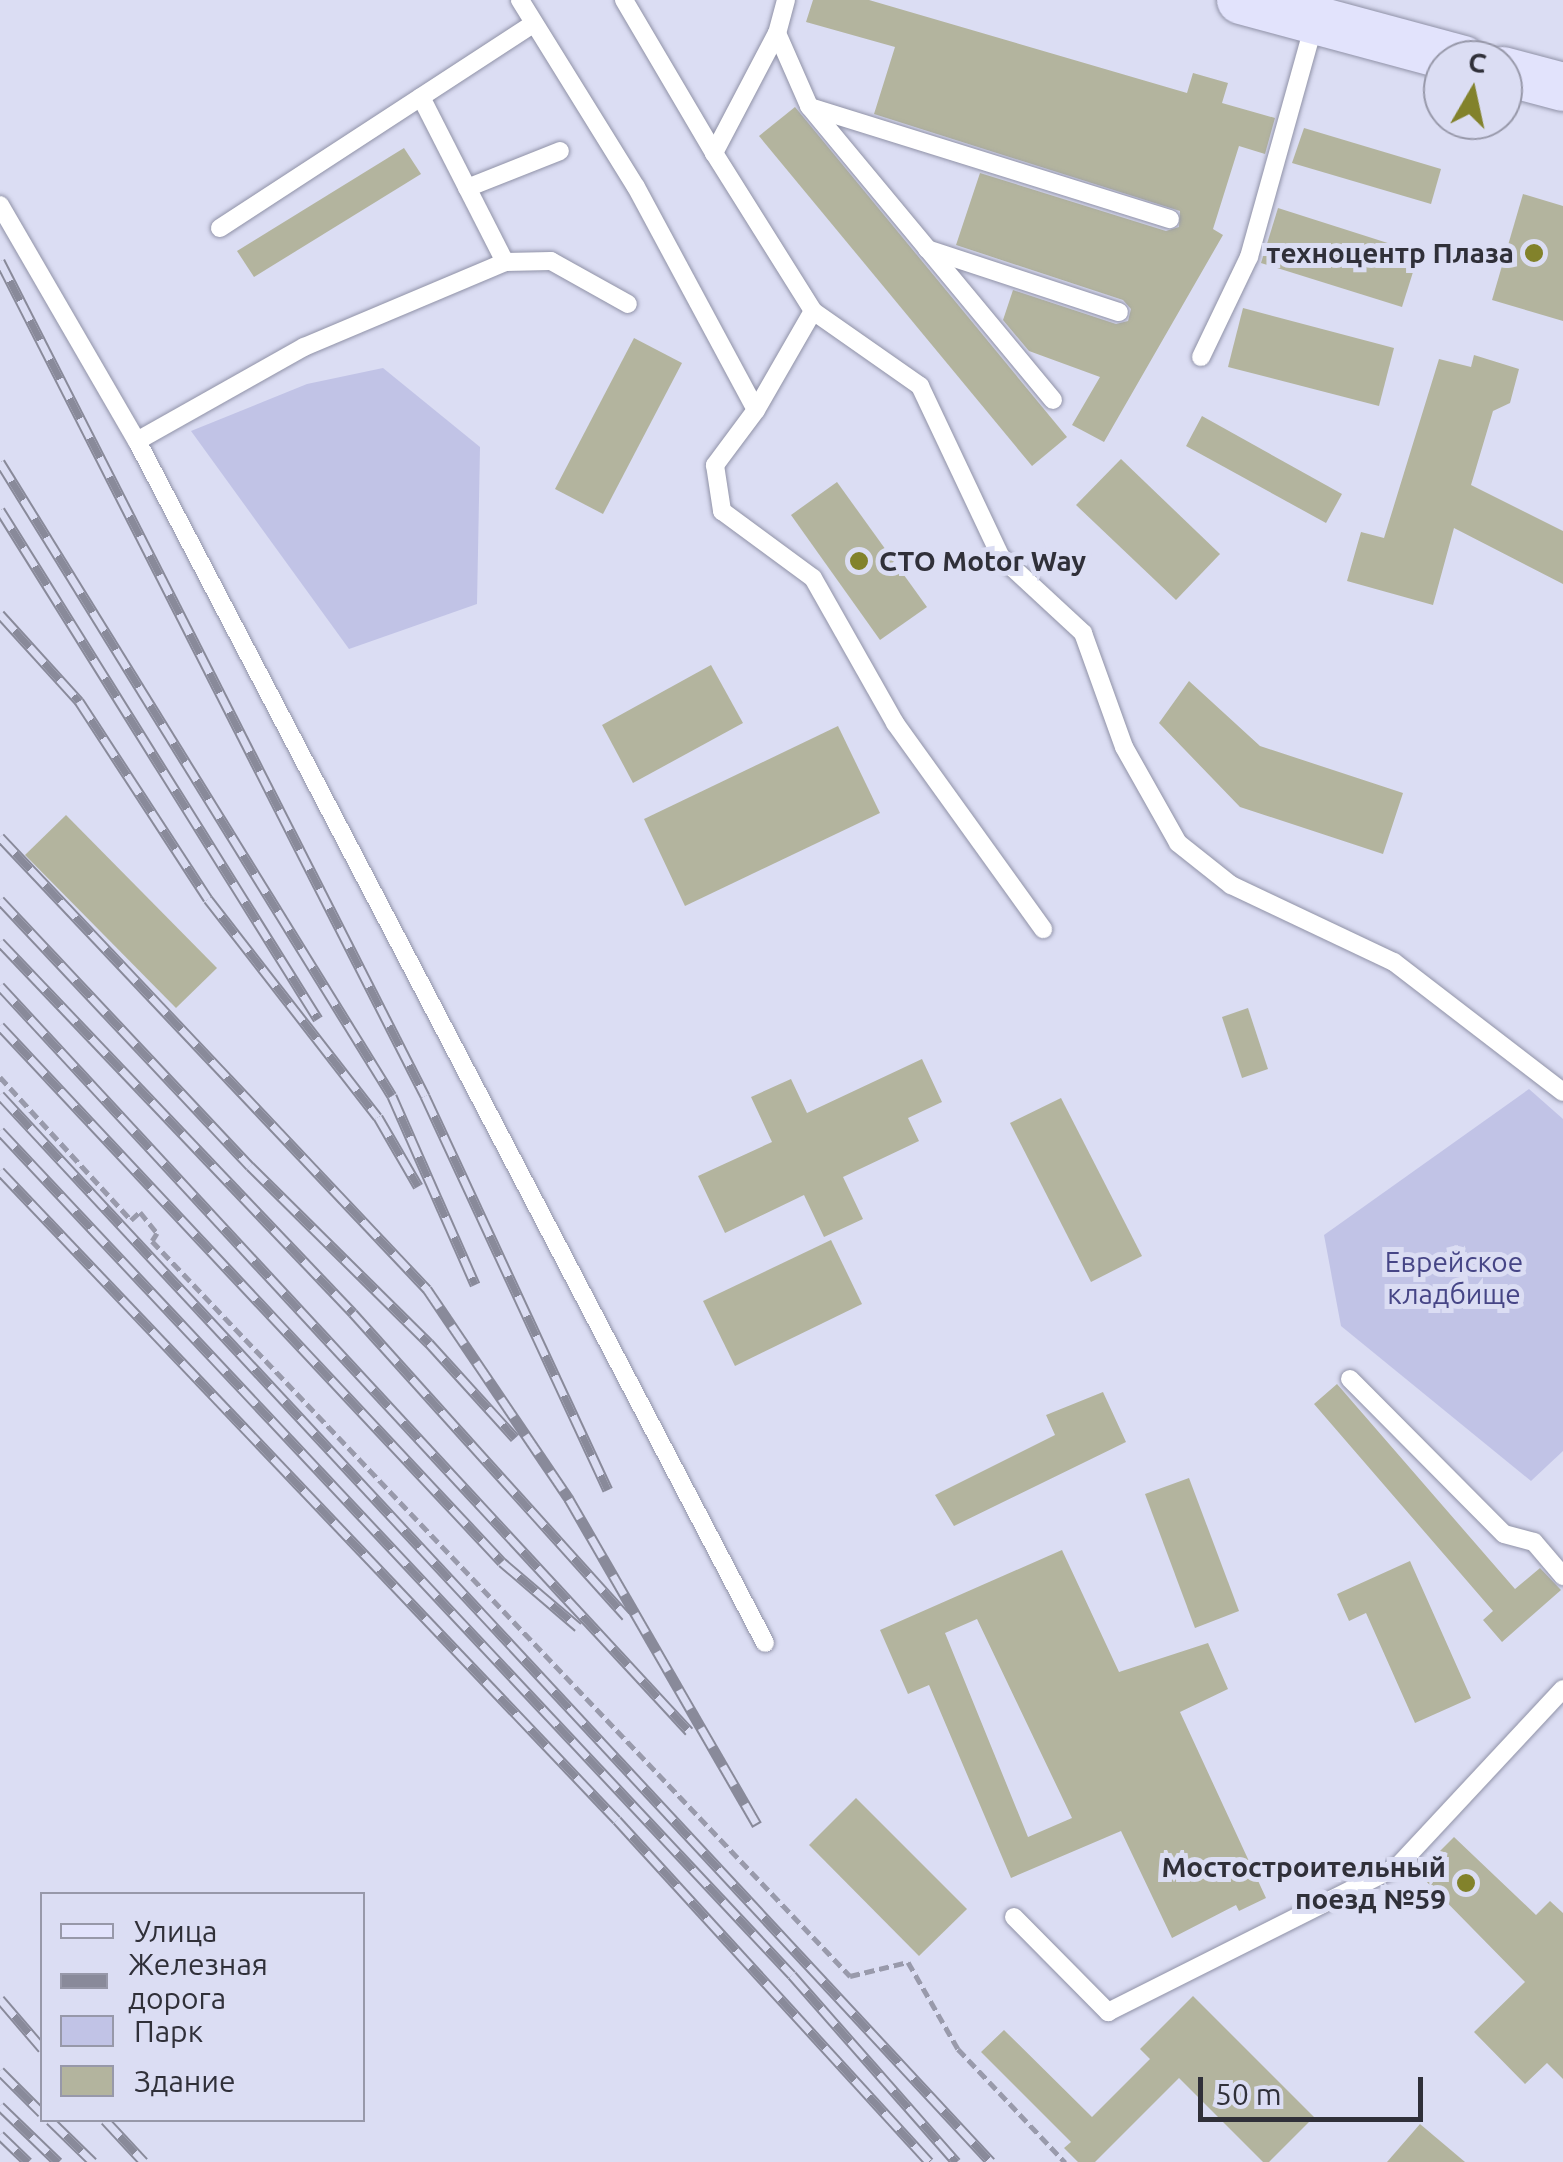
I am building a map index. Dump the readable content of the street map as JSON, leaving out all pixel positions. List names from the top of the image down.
{
  "parks": ["Еврейское кладбище"],
  "places": ["техноцентр Плаза", "СТО Motor Way", "Мостостроительный поезд №59"],
  "legend": [
    "Улица",
    "Железная дорога",
    "Парк",
    "Здание"
  ],
  "scale_bar": "50 m",
  "north": "top"
}
